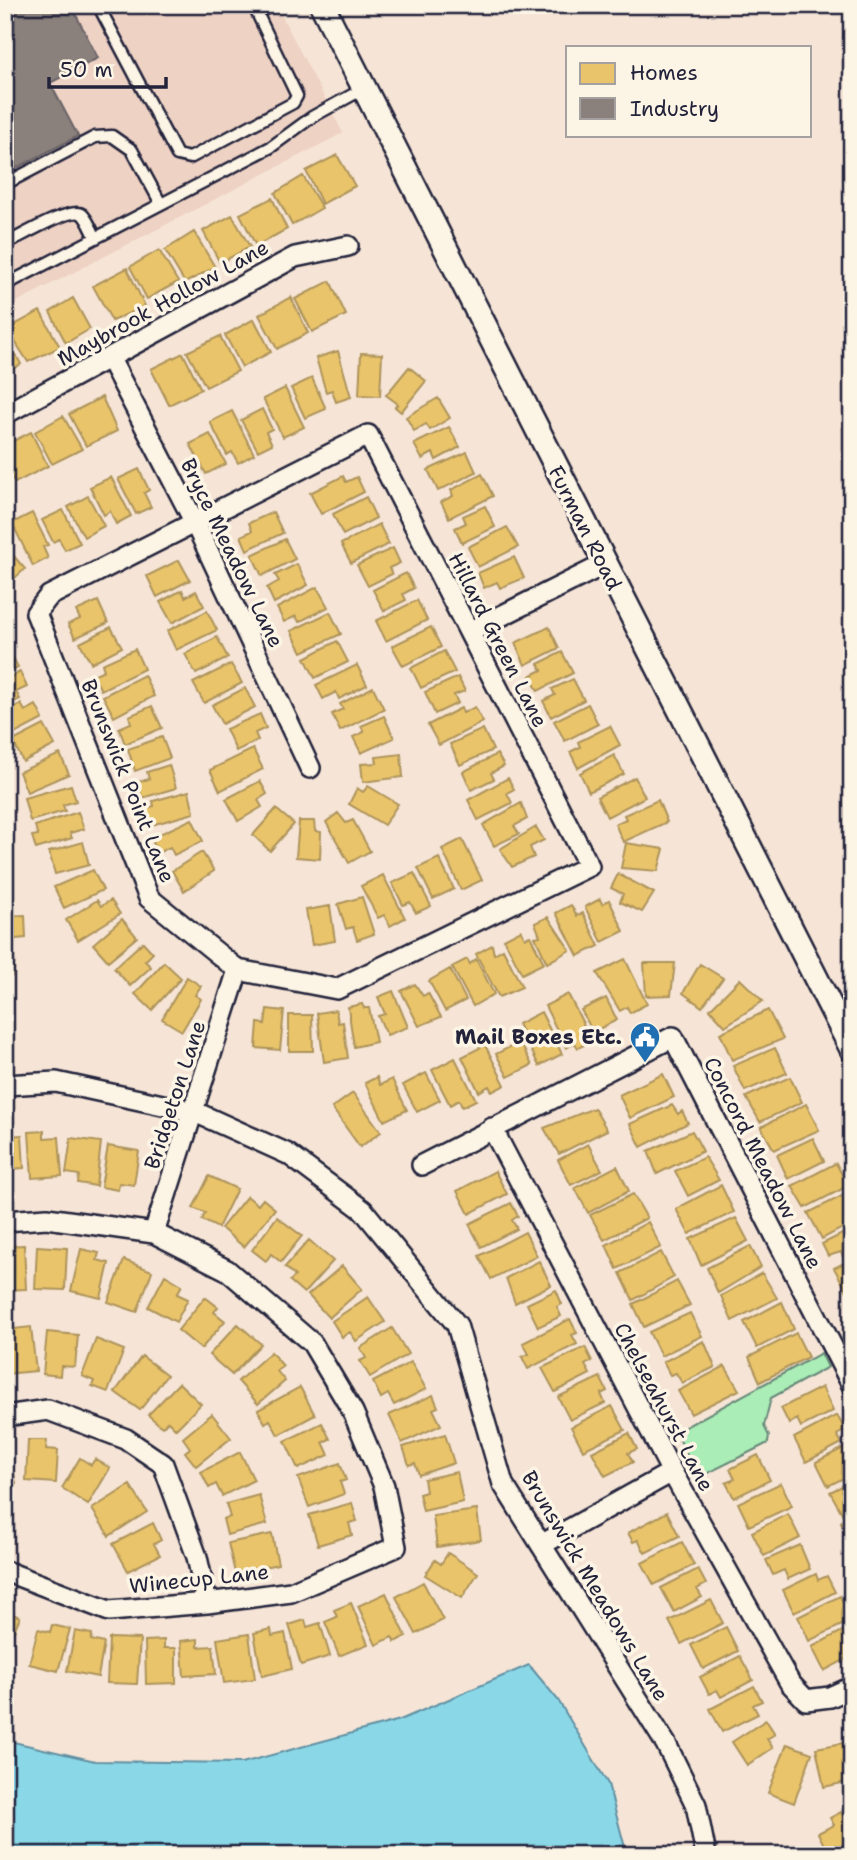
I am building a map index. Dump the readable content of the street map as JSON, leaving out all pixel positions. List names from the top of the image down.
{
  "streets": {
    "street": [
      "Maybrook Hollow Lane",
      "Furman Road",
      "Bryce Meadow Lane",
      "Hillard Green Lane",
      "Brunswick Point Lane",
      "Bridgeton Lane",
      "Concord Meadow Lane",
      "Chelseahurst Lane",
      "Winecup Lane",
      "Brunswick Meadows Lane"
    ]
  },
  "crossings": [
    ["Maybrook Hollow Lane", "Bryce Meadow Lane"],
    ["Bryce Meadow Lane", "Hillard Green Lane"],
    ["Bryce Meadow Lane", "Brunswick Point Lane"],
    ["Hillard Green Lane", "Brunswick Point Lane"],
    ["Brunswick Point Lane", "Bridgeton Lane"],
    ["Bridgeton Lane", "Winecup Lane"],
    ["Bridgeton Lane", "Brunswick Meadows Lane"],
    ["Concord Meadow Lane", "Chelseahurst Lane"]
  ],
  "places": {
    "public building": ["Mail Boxes Etc."]
  },
  "legend": ["Homes", "Industry"],
  "scale_bar": "50 m"
}
